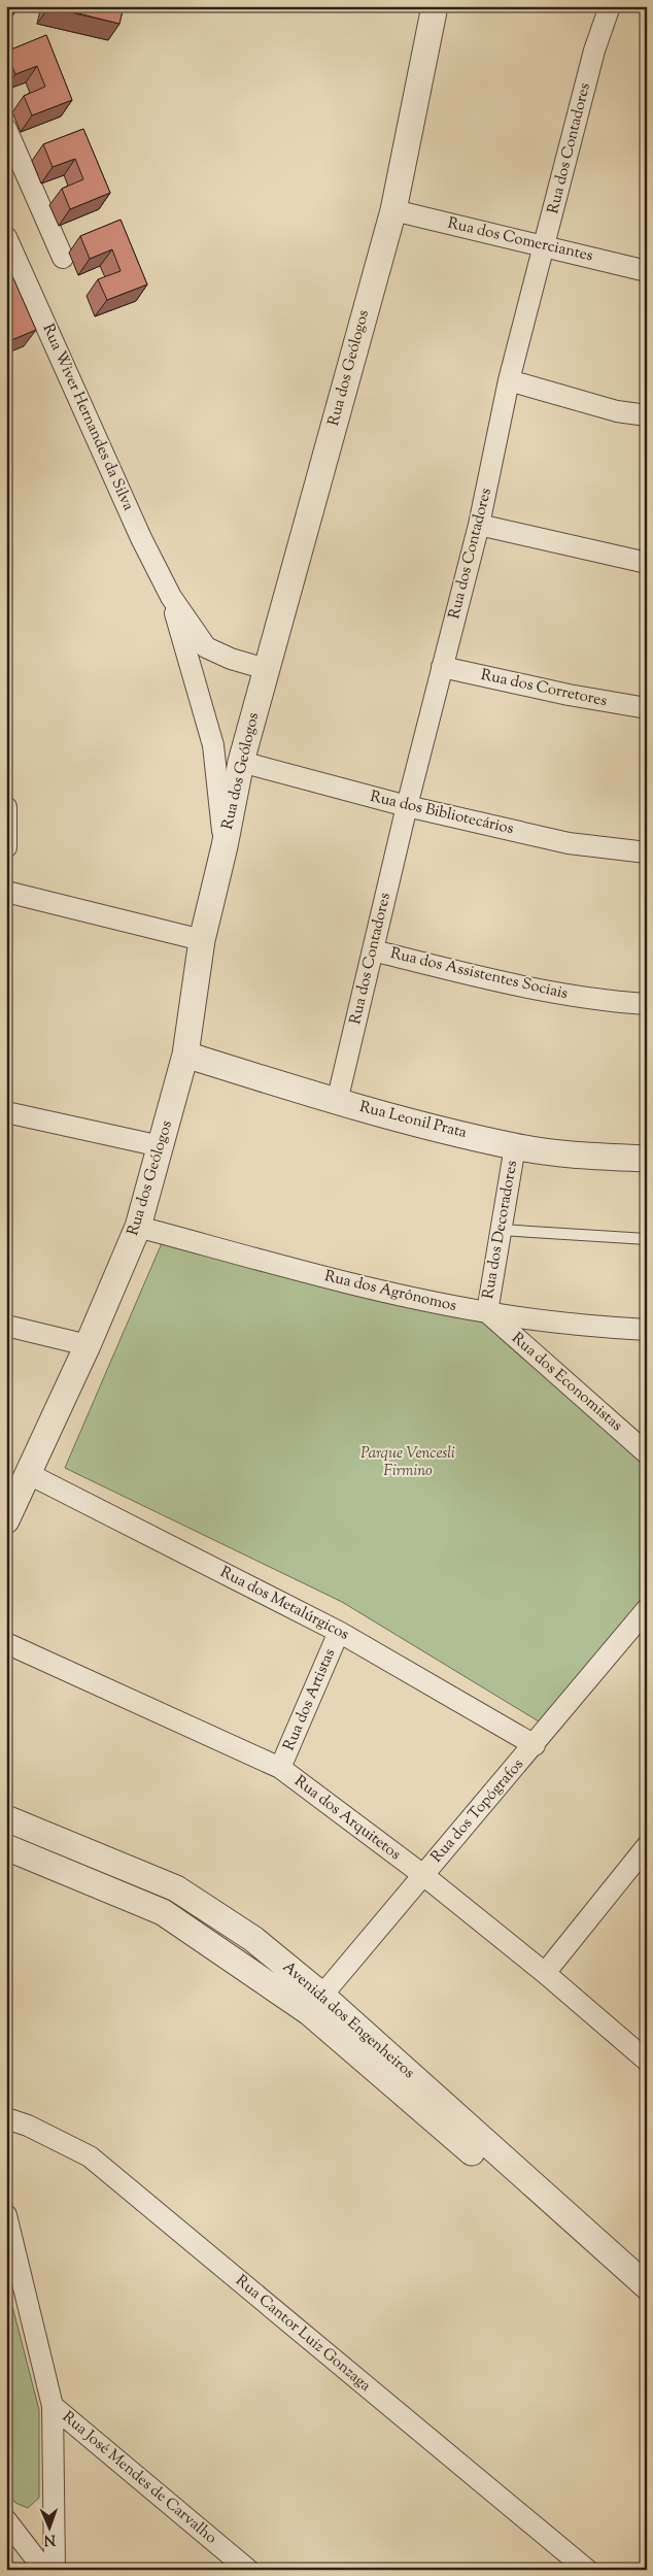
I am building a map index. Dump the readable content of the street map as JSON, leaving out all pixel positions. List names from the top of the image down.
{
  "streets": {
    "street": [
      "Rua dos Contadores",
      "Rua dos Comerciantes",
      "Rua dos Geólogos",
      "Rua Wiver Hernandes da Silva",
      "Rua dos Corretores",
      "Rua dos Bibliotecários",
      "Rua dos Assistentes Sociais",
      "Rua Leonil Prata",
      "Rua dos Decoradores",
      "Rua dos Agrônomos",
      "Rua dos Economistas",
      "Rua dos Metalúrgicos",
      "Rua dos Artistas",
      "Rua dos Topógrafos",
      "Rua dos Arquitetos",
      "Avenida dos Engenheiros",
      "Rua Cantor Luiz Gonzaga",
      "Rua José Mendes de Carvalho"
    ]
  },
  "crossings": [
    ["Rua dos Contadores", "Rua dos Comerciantes"],
    ["Rua dos Contadores", "Rua dos Corretores"],
    ["Rua dos Contadores", "Rua dos Bibliotecários"],
    ["Rua dos Contadores", "Rua dos Assistentes Sociais"],
    ["Rua dos Contadores", "Rua Leonil Prata"],
    ["Rua dos Comerciantes", "Rua dos Geólogos"],
    ["Rua dos Geólogos", "Rua Wiver Hernandes da Silva"],
    ["Rua dos Geólogos", "Rua dos Bibliotecários"],
    ["Rua dos Geólogos", "Rua Leonil Prata"],
    ["Rua dos Geólogos", "Rua dos Agrônomos"],
    ["Rua dos Geólogos", "Rua dos Metalúrgicos"],
    ["Rua Leonil Prata", "Rua dos Decoradores"],
    ["Rua dos Decoradores", "Rua dos Agrônomos"],
    ["Rua dos Decoradores", "Rua dos Economistas"],
    ["Rua dos Agrônomos", "Rua dos Economistas"],
    ["Rua dos Metalúrgicos", "Rua dos Artistas"],
    ["Rua dos Metalúrgicos", "Rua dos Topógrafos"],
    ["Rua dos Artistas", "Rua dos Arquitetos"],
    ["Rua dos Topógrafos", "Rua dos Arquitetos"],
    ["Rua dos Topógrafos", "Avenida dos Engenheiros"]
  ],
  "parks": ["Parque Vencesli Firmino"],
  "north": "bottom"
}
